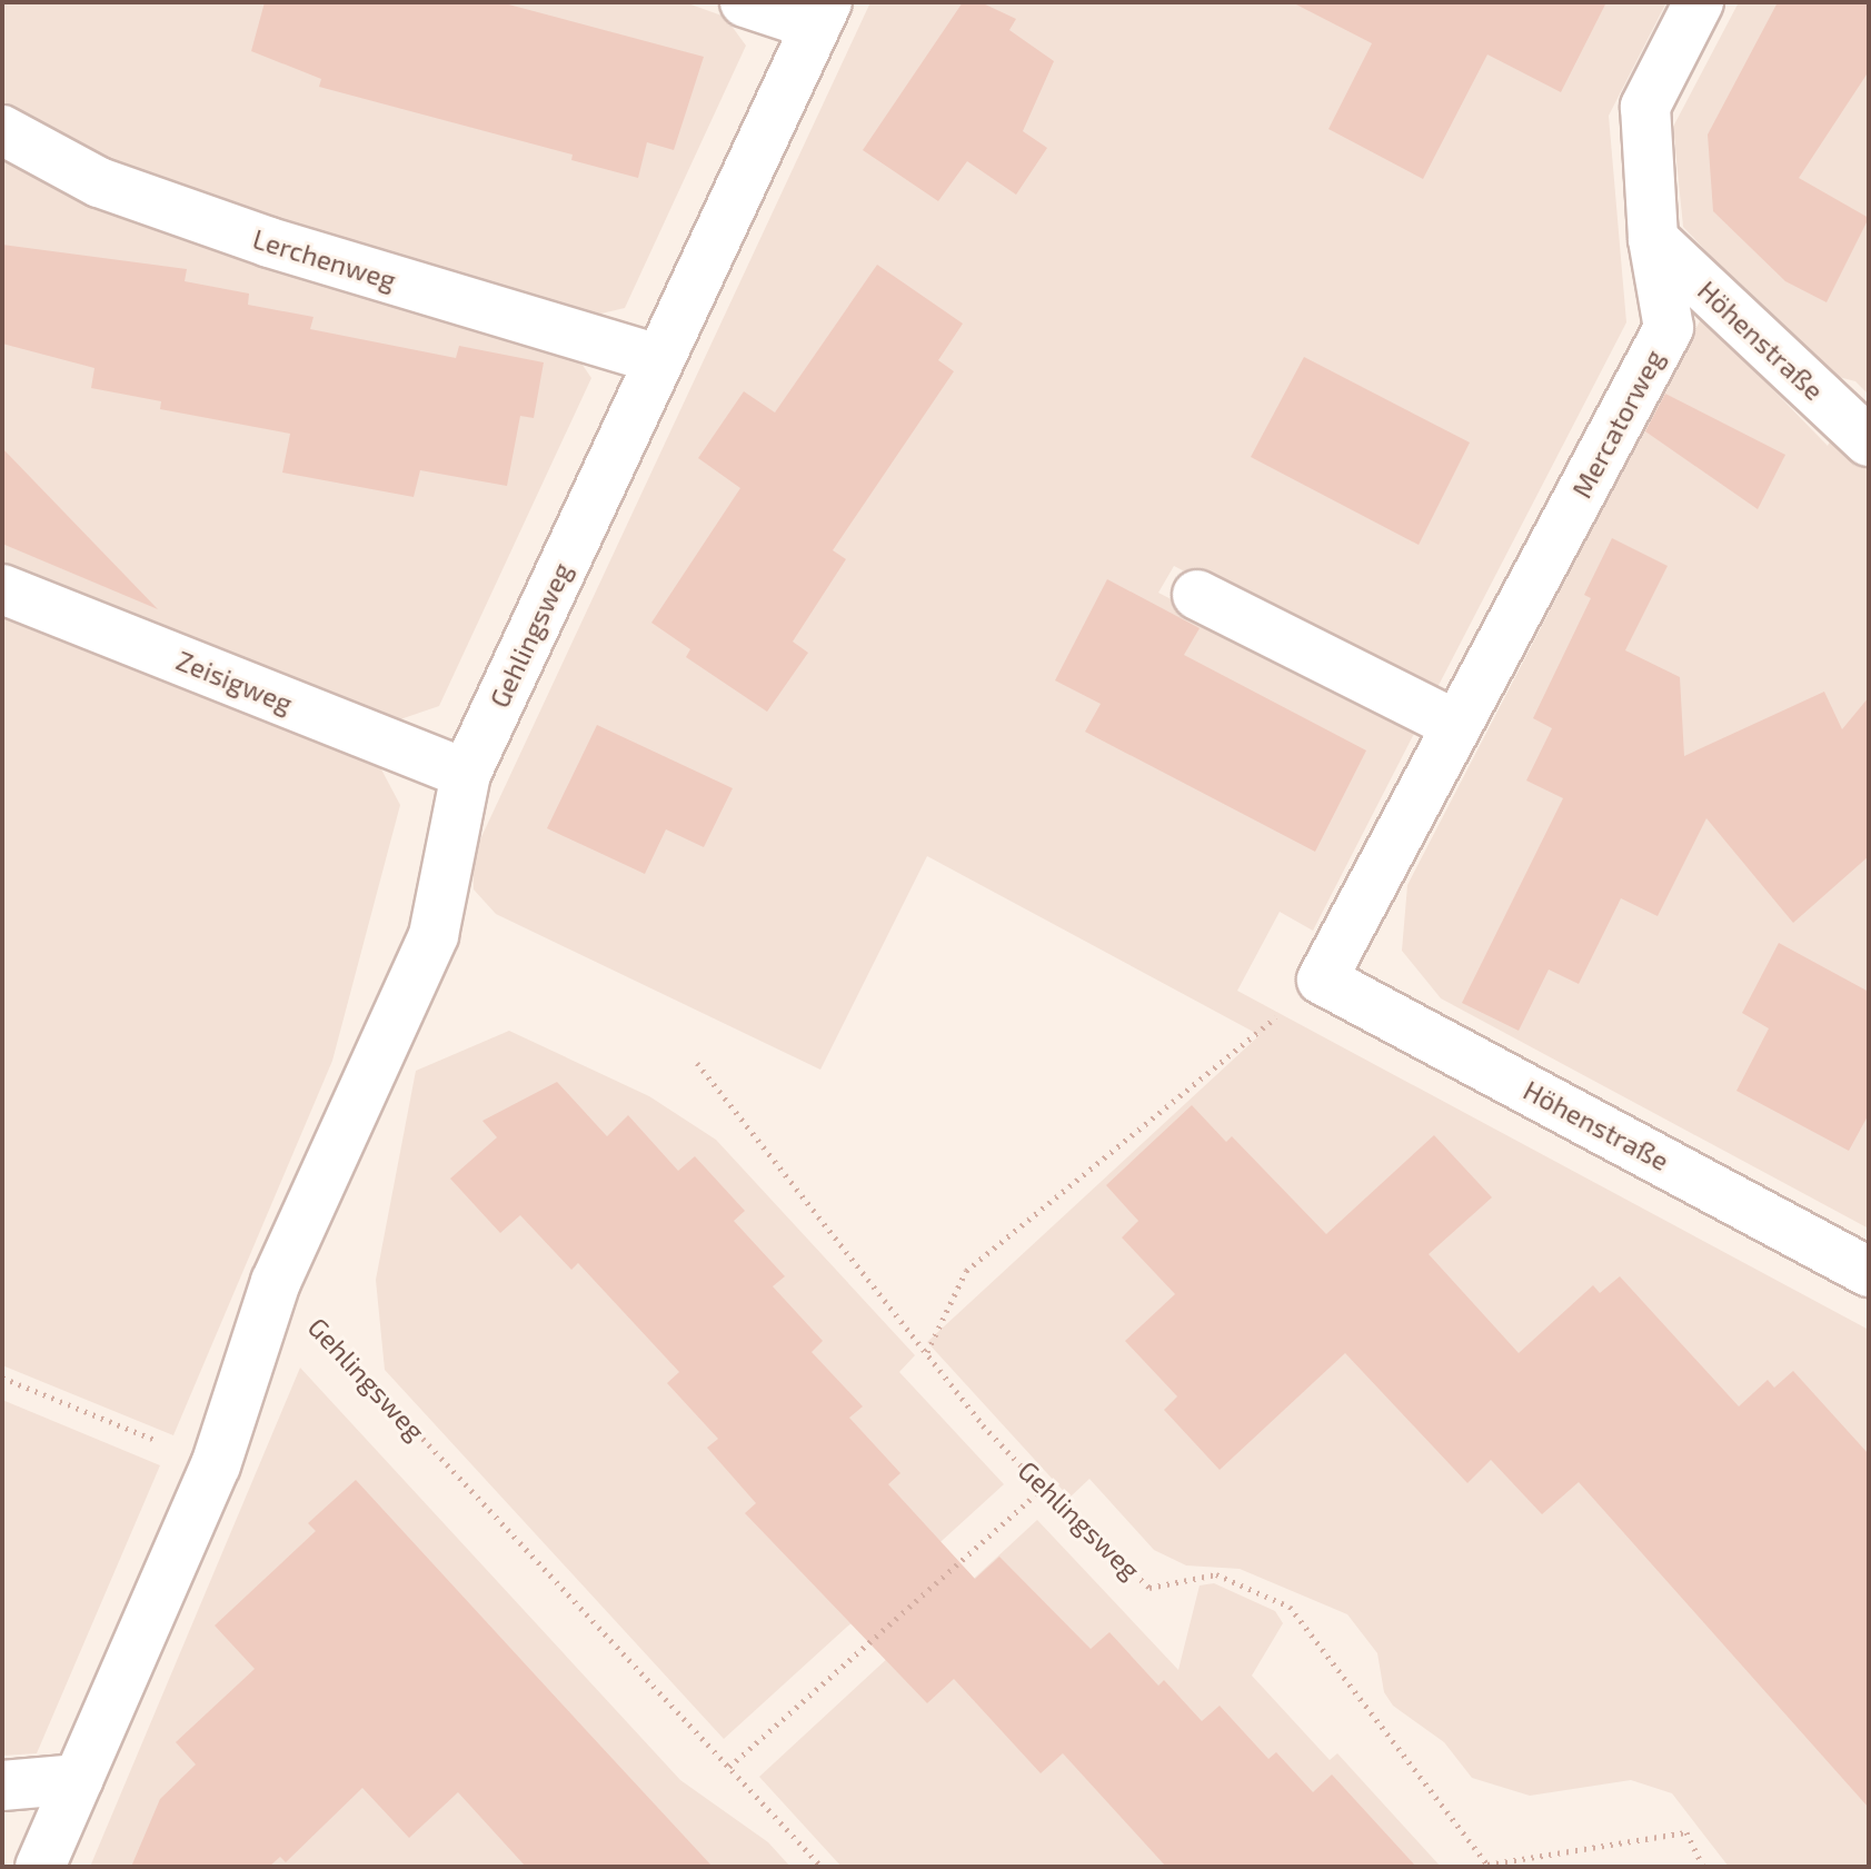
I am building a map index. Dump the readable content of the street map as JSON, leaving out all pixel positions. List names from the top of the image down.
{
  "streets": {
    "street": [
      "Lerchenweg",
      "Höhenstraße",
      "Mercatorweg",
      "Gehlingsweg",
      "Zeisigweg"
    ]
  },
  "crossings": [
    ["Lerchenweg", "Gehlingsweg"],
    ["Höhenstraße", "Mercatorweg"],
    ["Gehlingsweg", "Zeisigweg"]
  ]
}
